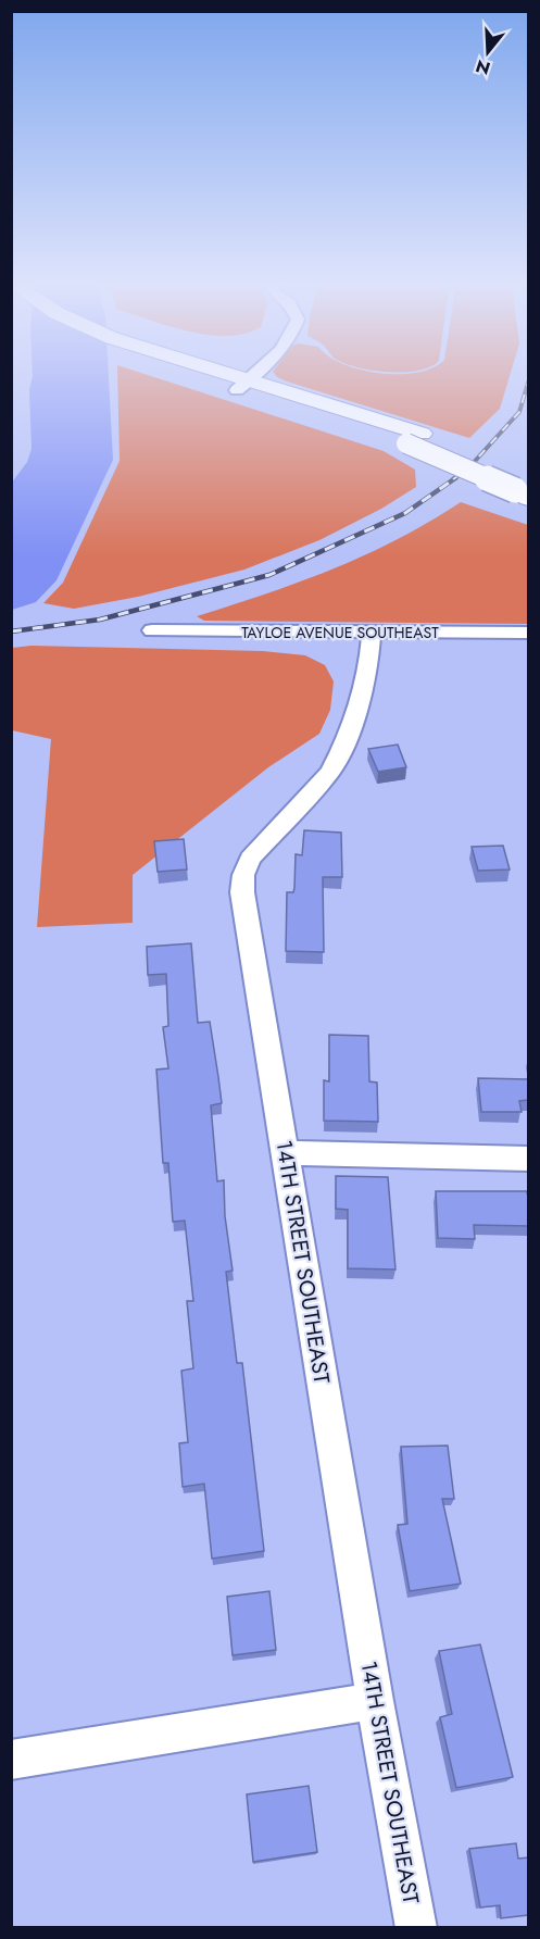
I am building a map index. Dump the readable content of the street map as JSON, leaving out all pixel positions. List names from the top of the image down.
{
  "streets": {
    "street": ["TAYLOE AVENUE SOUTHEAST", "14TH STREET SOUTHEAST"]
  },
  "crossings": [
    ["TAYLOE AVENUE SOUTHEAST", "14TH STREET SOUTHEAST"]
  ],
  "north": "bottom"
}
